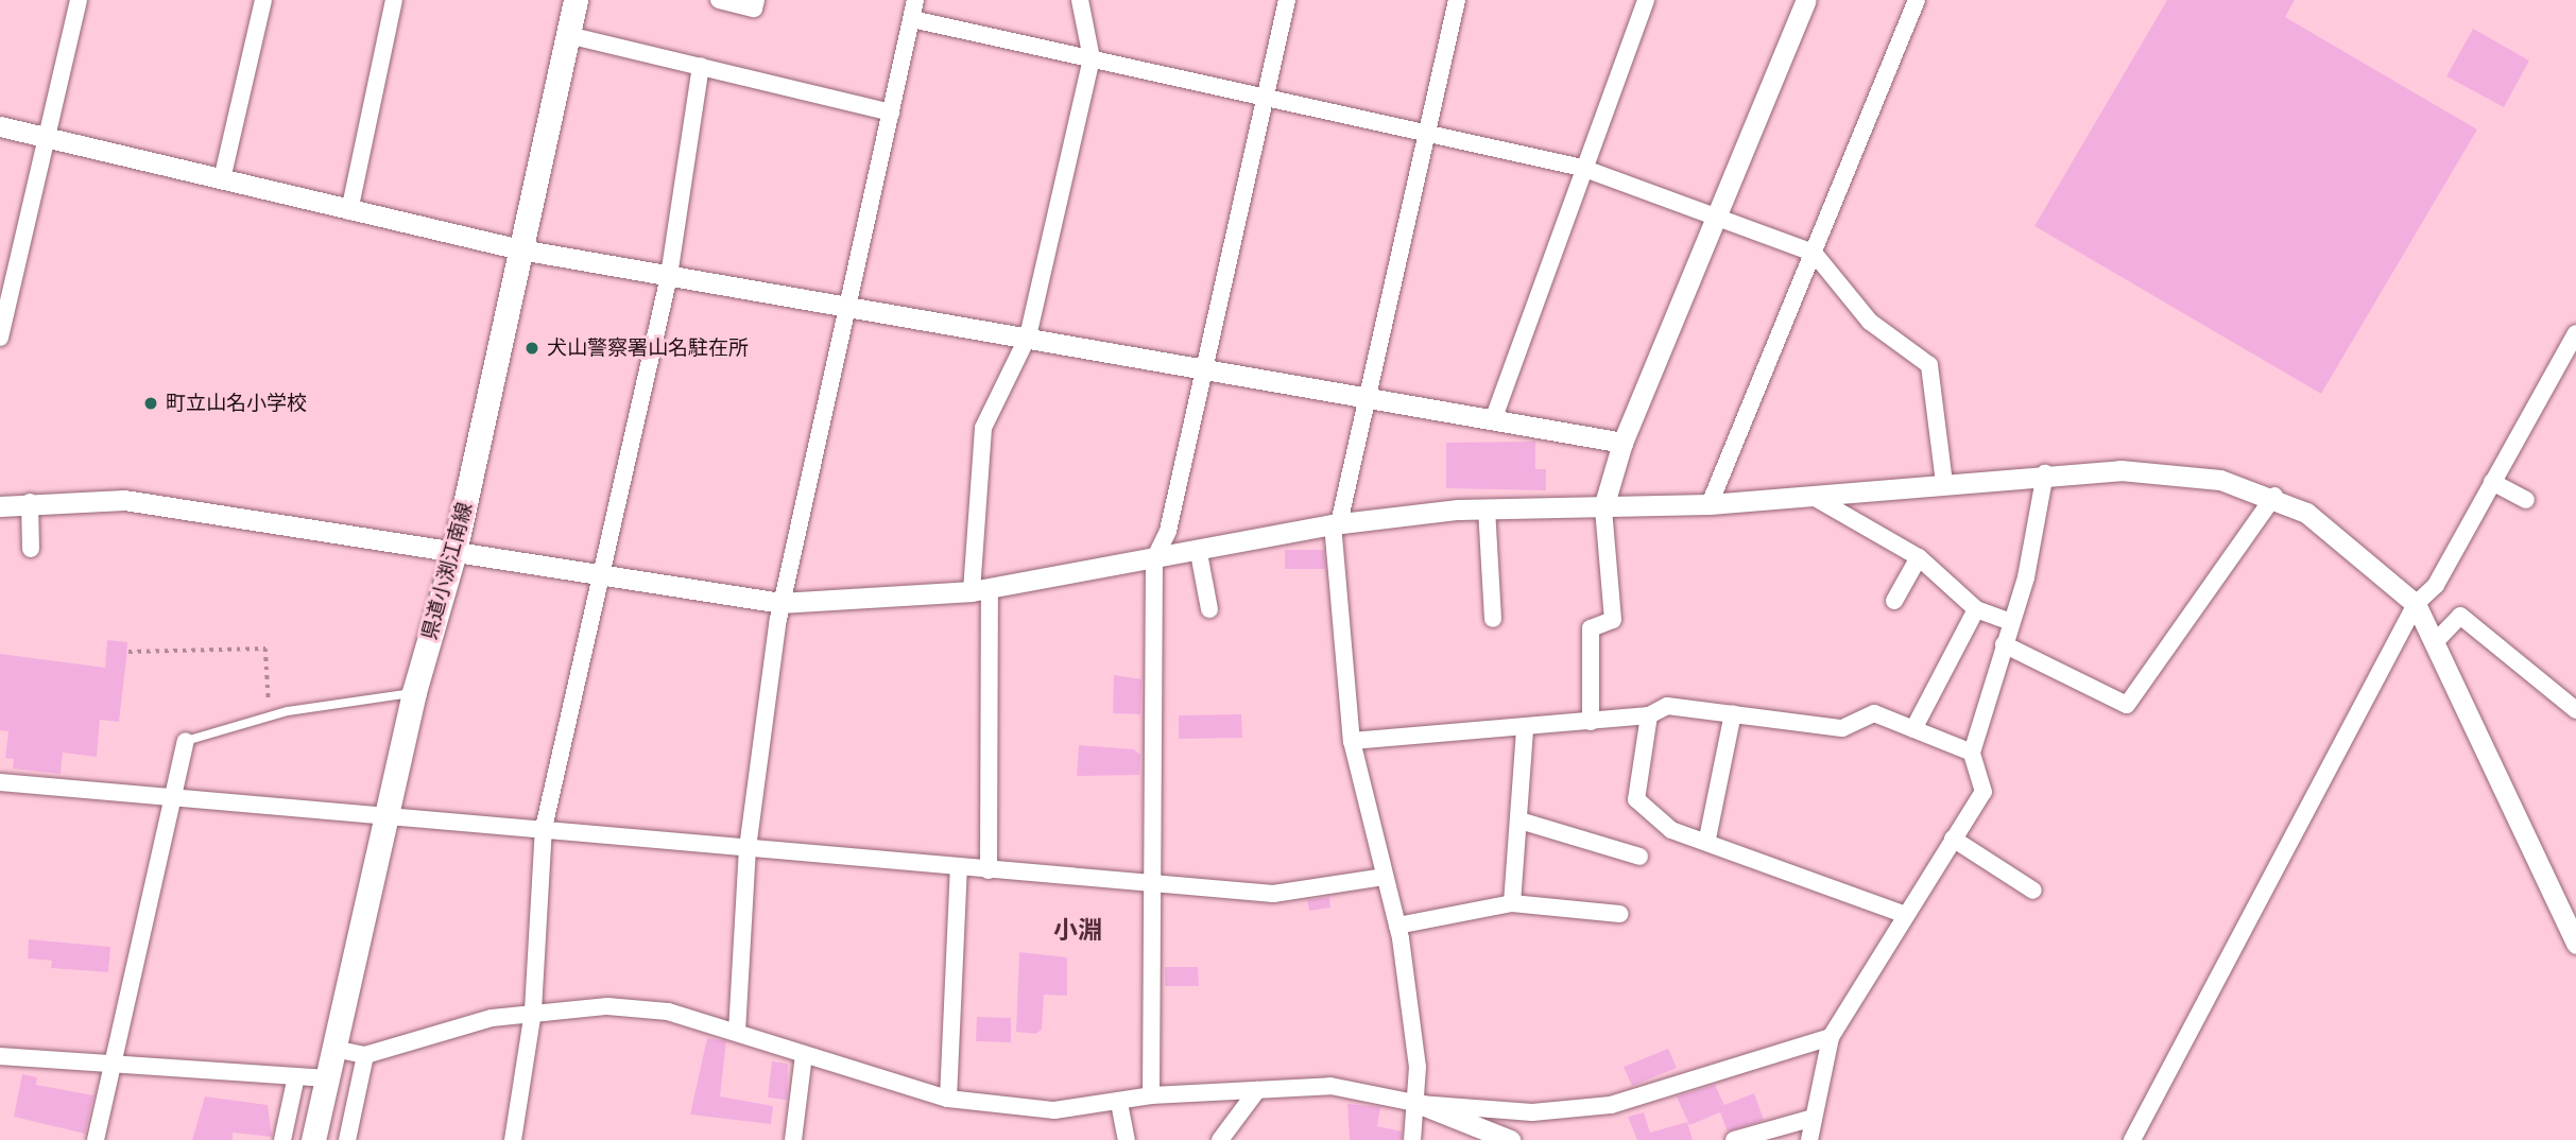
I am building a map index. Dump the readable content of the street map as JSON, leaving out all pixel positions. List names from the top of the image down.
{
  "streets": {
    "main road": ["県道小渕江南線"]
  },
  "districts": ["小淵"],
  "places": ["犬山警察署山名駐在所", "町立山名小学校"]
}
